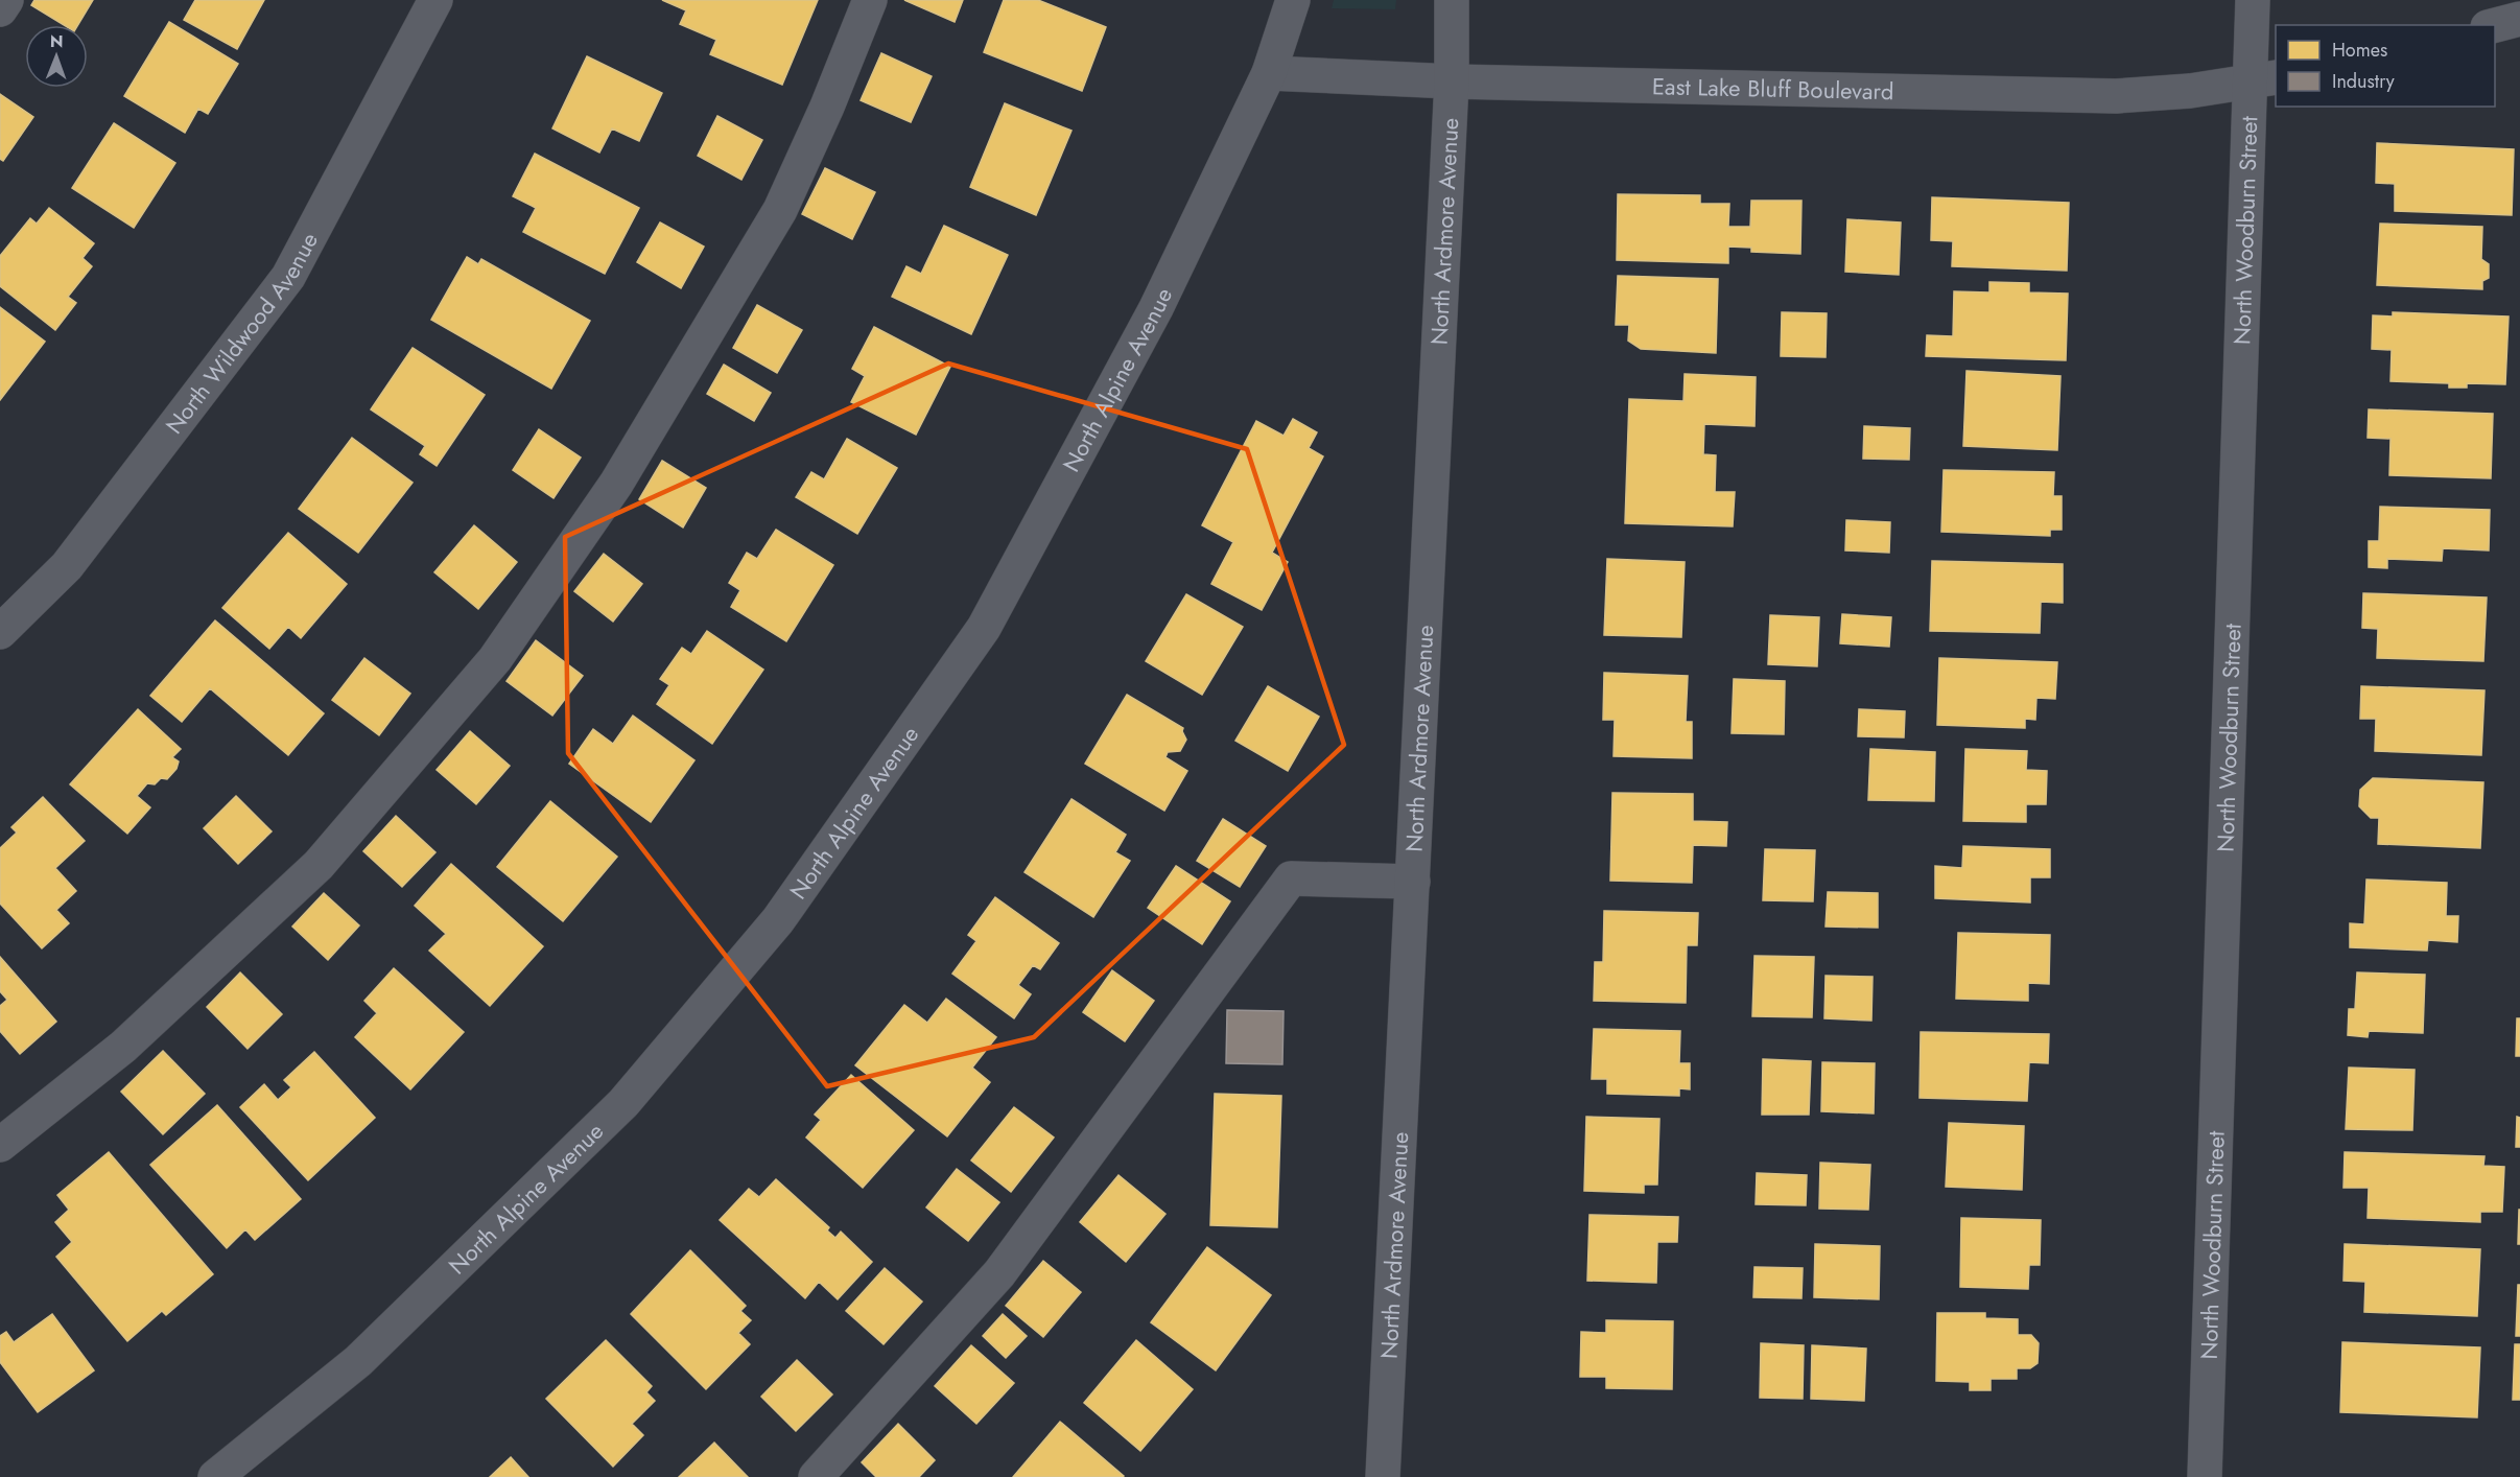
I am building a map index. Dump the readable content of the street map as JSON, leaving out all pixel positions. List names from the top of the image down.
{
  "streets": {
    "street": [
      "East Lake Bluff Boulevard",
      "North Woodburn Street",
      "North Ardmore Avenue",
      "North Wildwood Avenue",
      "North Alpine Avenue"
    ]
  },
  "crossings": [
    ["East Lake Bluff Boulevard", "North Woodburn Street"],
    ["East Lake Bluff Boulevard", "North Ardmore Avenue"],
    ["East Lake Bluff Boulevard", "North Alpine Avenue"]
  ],
  "legend": ["Homes", "Industry"],
  "north": "top"
}
